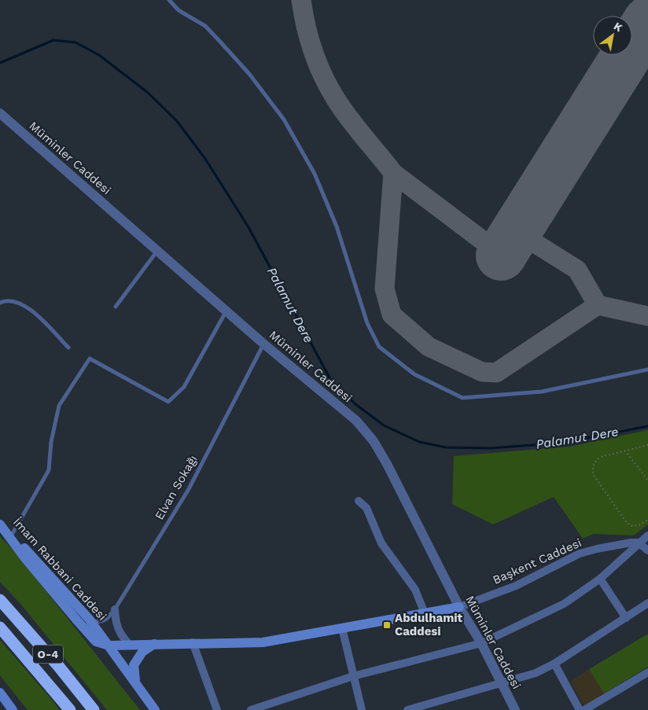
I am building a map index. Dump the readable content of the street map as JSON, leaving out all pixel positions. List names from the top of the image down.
{
  "streets": {
    "highway": ["O-4"],
    "main road": ["İmam Rabbani Caddesi"],
    "street": ["Müminler Caddesi", "Başkent Caddesi"],
    "lane": ["Elvan Sokağı"]
  },
  "crossings": [
    ["Müminler Caddesi", "Elvan Sokağı"],
    ["Müminler Caddesi", "Başkent Caddesi"],
    ["Elvan Sokağı", "İmam Rabbani Caddesi"]
  ],
  "water": ["Palamut Dere"],
  "places": {
    "transit": ["Abdulhamit Caddesi"]
  },
  "north": "top right"
}
